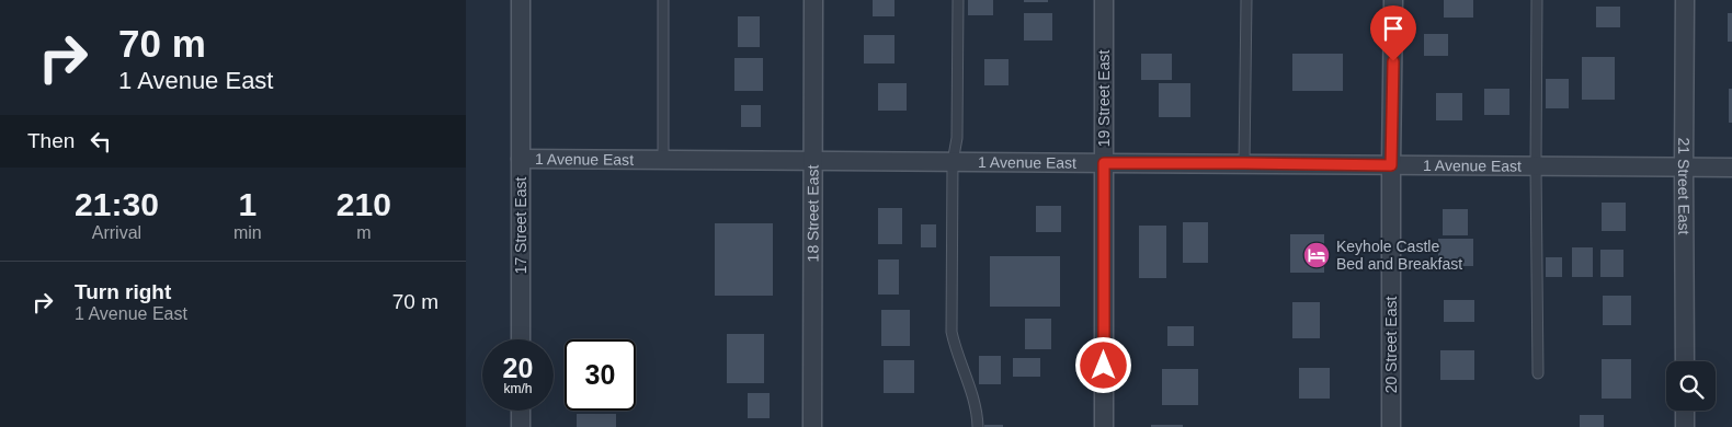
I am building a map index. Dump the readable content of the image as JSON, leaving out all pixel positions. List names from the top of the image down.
{
  "streets": {
    "street": [
      "19 Street East",
      "1 Avenue East",
      "21 Street East",
      "18 Street East",
      "17 Street East",
      "20 Street East"
    ]
  },
  "crossings": [
    ["19 Street East", "1 Avenue East"],
    ["1 Avenue East", "21 Street East"],
    ["1 Avenue East", "18 Street East"],
    ["1 Avenue East", "17 Street East"],
    ["1 Avenue East", "20 Street East"]
  ],
  "places": {
    "hotel": ["Keyhole Castle Bed and Breakfast"]
  },
  "page": {
    "turn": ["70 m", "1 Avenue East"],
    "then": "Then",
    "eta": [
      "21:30",
      "Arrival",
      "1",
      "min",
      "210",
      "m"
    ],
    "list": [
      {
        "name": "Turn right",
        "note": "1 Avenue East",
        "value": "70 m"
      }
    ],
    "speed": "20 km/h",
    "limit": "30"
  }
}
